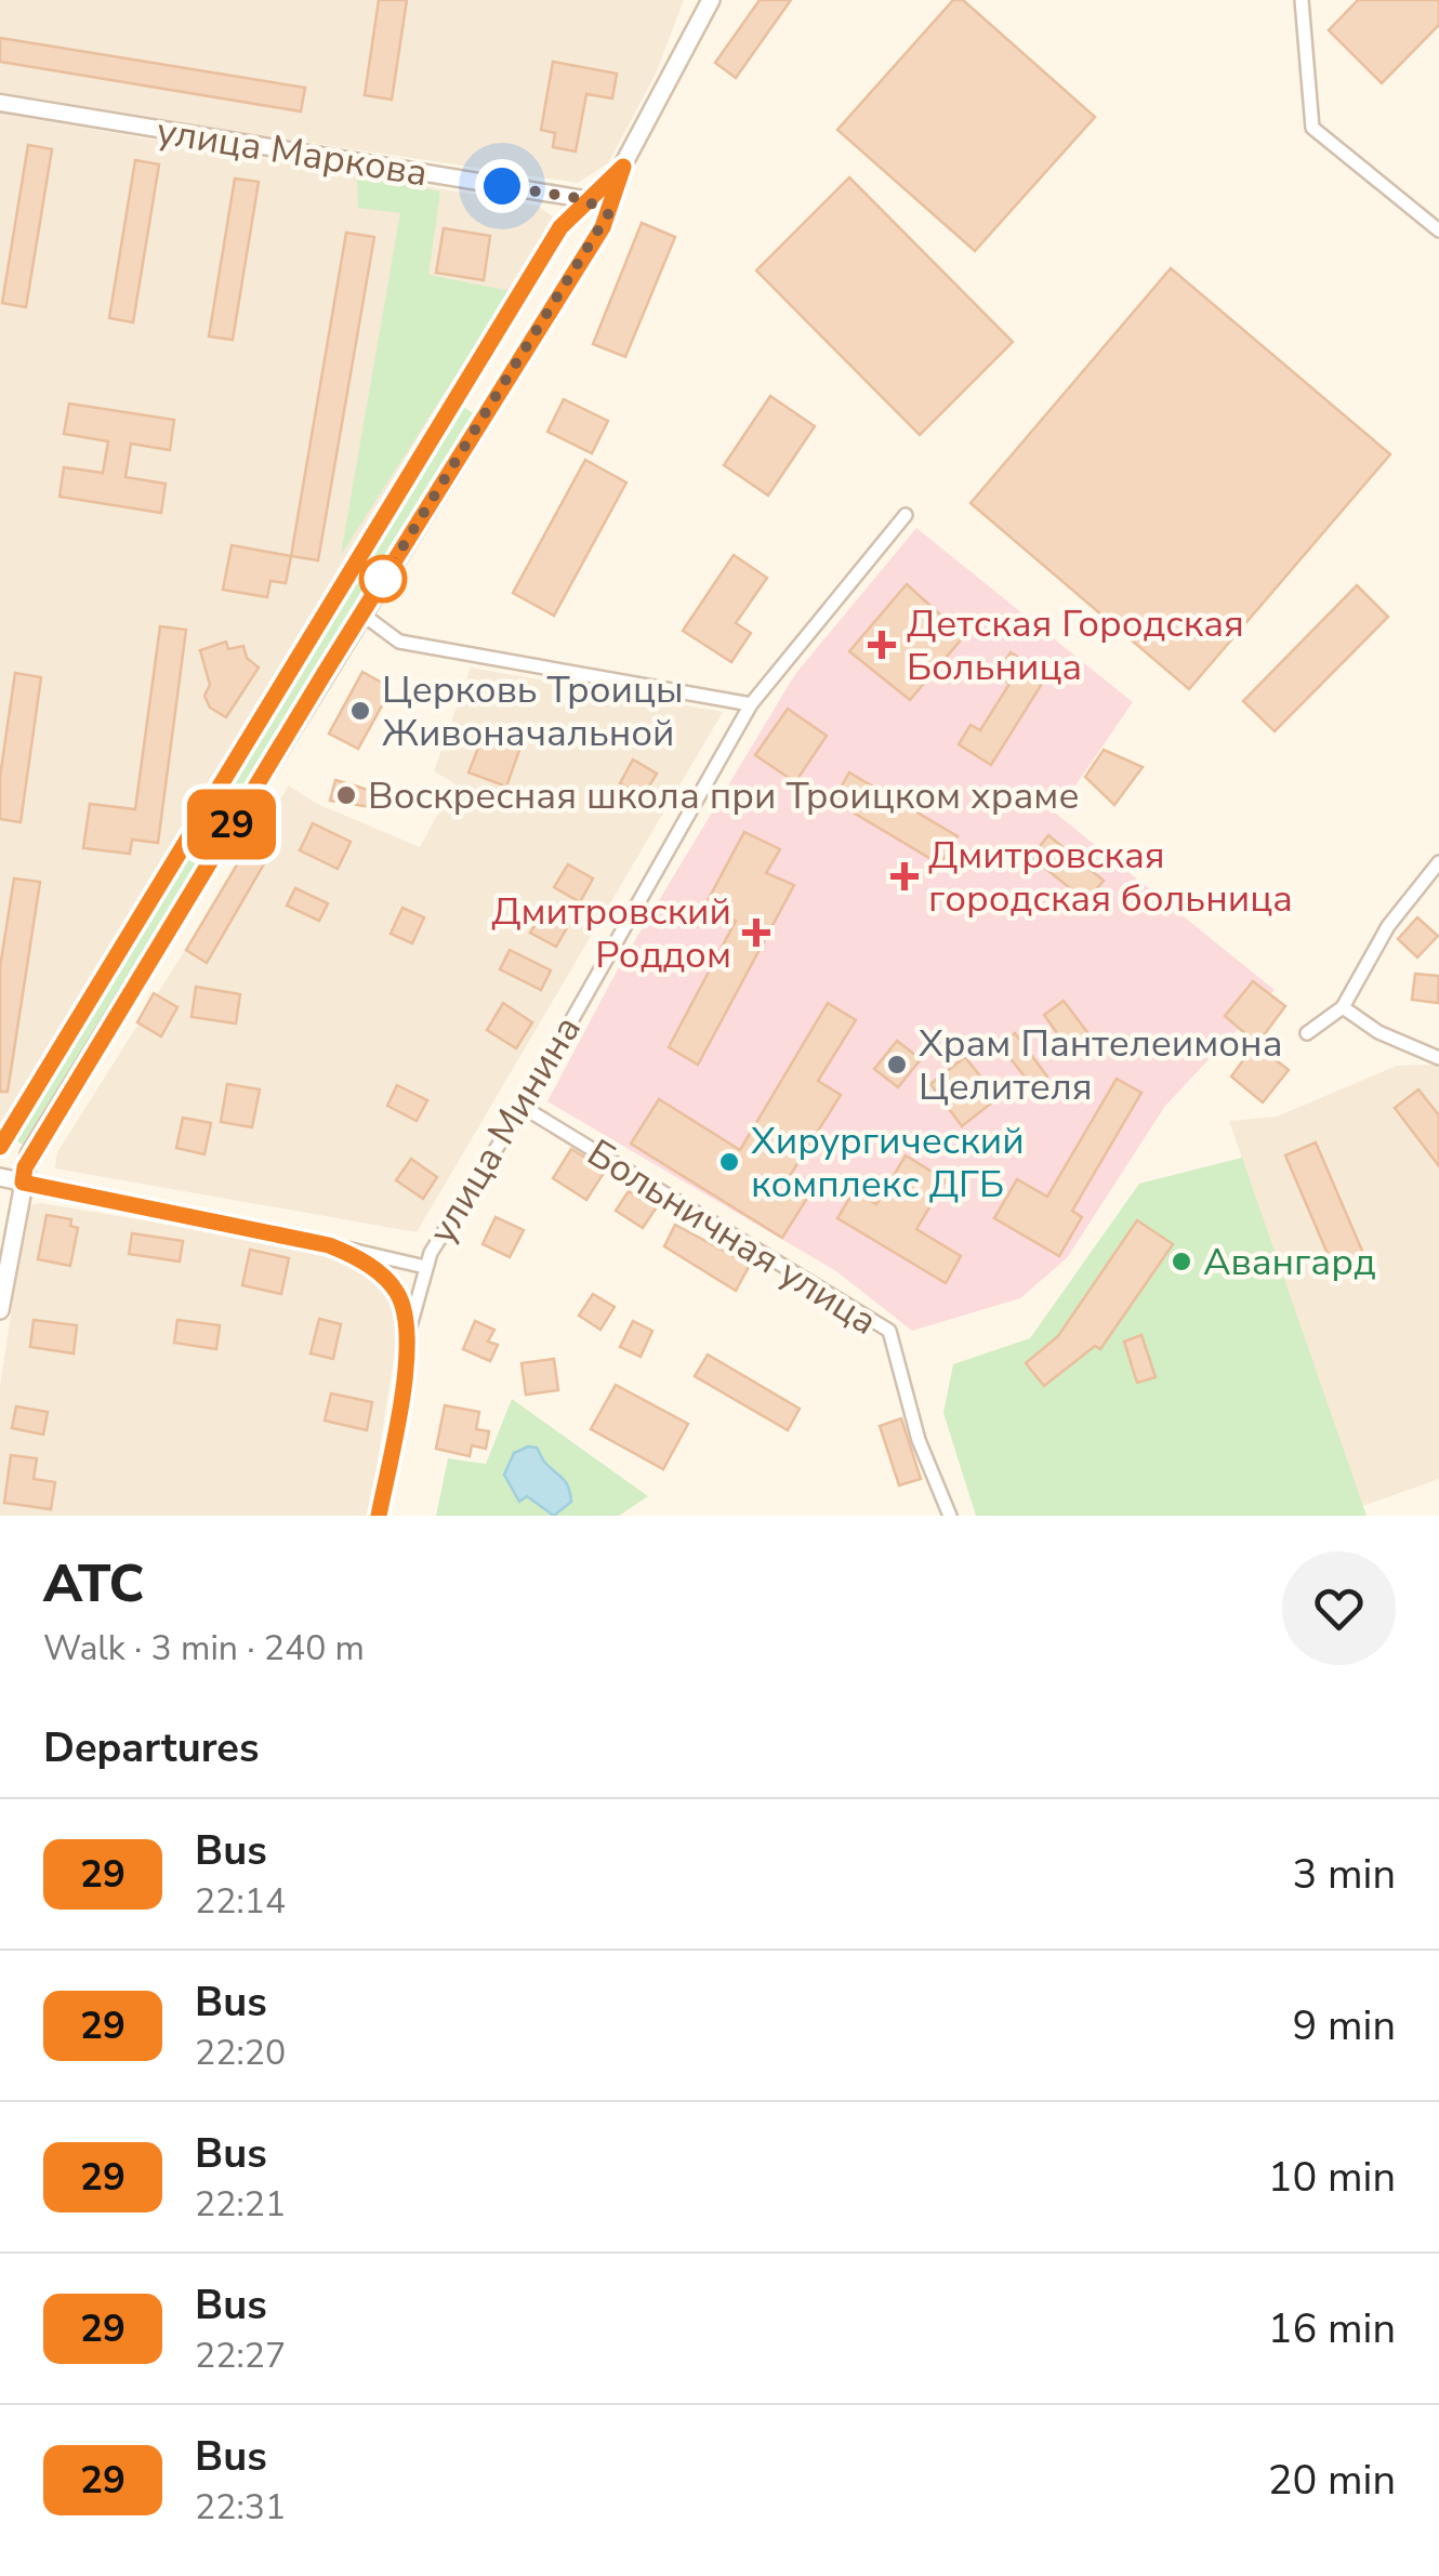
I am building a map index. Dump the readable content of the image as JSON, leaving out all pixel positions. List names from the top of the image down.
{
  "streets": {
    "main road": ["улица Минина"],
    "street": ["улица Маркова", "Больничная улица"]
  },
  "crossings": [
    ["улица Минина", "Больничная улица"]
  ],
  "places": {
    "health": ["Детская Городская Больница", "Дмитровская городская больница", "Дмитровский Роддом"],
    "other": [
      "Церковь Троицы Живоначальной",
      "Воскресная школа при Троицком храме",
      "Храм Пантелеимона Целителя",
      "Хирургический комплекс ДГБ",
      "Авангард"
    ]
  },
  "lines": ["bus line 29"],
  "page": {
    "on_map": "29",
    "heading": [
      ["АТС", "Walk · 3 min · 240 m"],
      "Departures"
    ],
    "list": [
      {
        "mark": "29",
        "name": "Bus",
        "note": "22:14",
        "value": "3 min"
      },
      {
        "mark": "29",
        "name": "Bus",
        "note": "22:20",
        "value": "9 min"
      },
      {
        "mark": "29",
        "name": "Bus",
        "note": "22:21",
        "value": "10 min"
      },
      {
        "mark": "29",
        "name": "Bus",
        "note": "22:27",
        "value": "16 min"
      },
      {
        "mark": "29",
        "name": "Bus",
        "note": "22:31",
        "value": "20 min"
      }
    ]
  }
}
